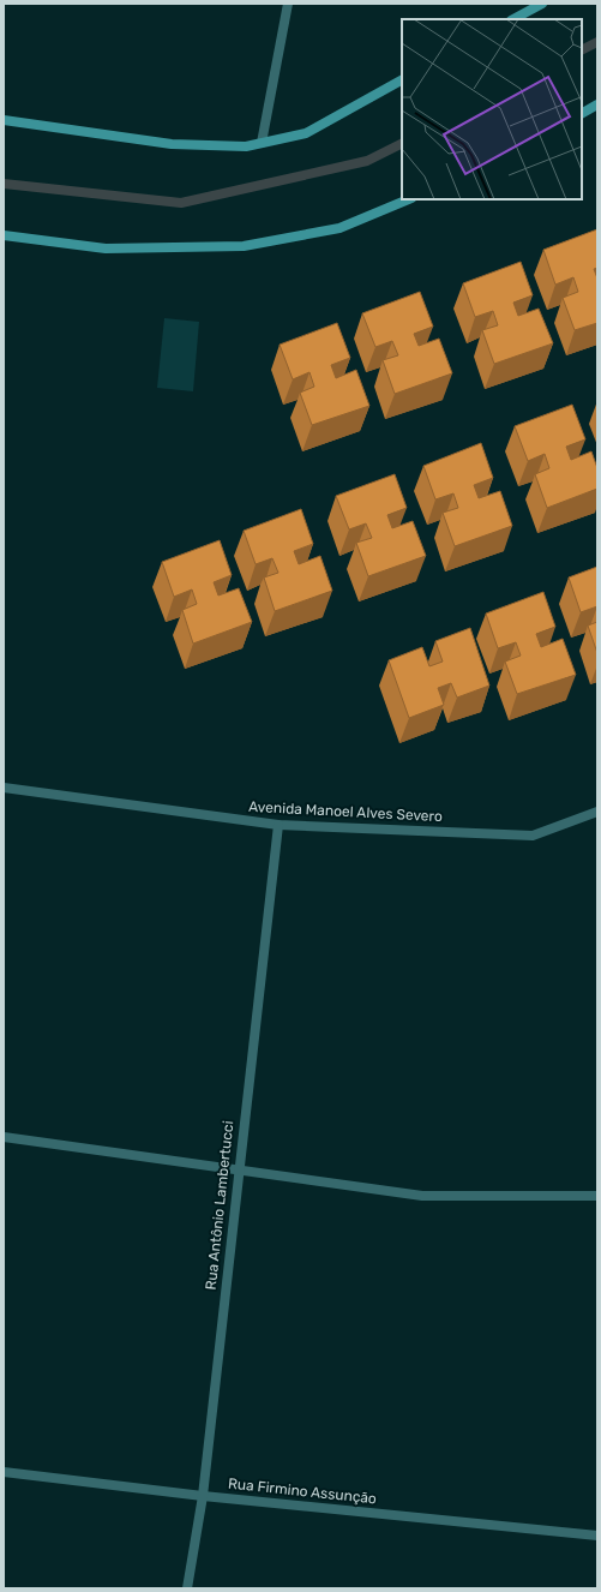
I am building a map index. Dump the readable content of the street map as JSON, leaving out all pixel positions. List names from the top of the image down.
{
  "streets": {
    "street": ["Avenida Manoel Alves Severo", "Rua Antônio Lambertucci", "Rua Firmino Assunção"]
  },
  "crossings": [
    ["Avenida Manoel Alves Severo", "Rua Antônio Lambertucci"],
    ["Rua Antônio Lambertucci", "Rua Firmino Assunção"]
  ]
}
